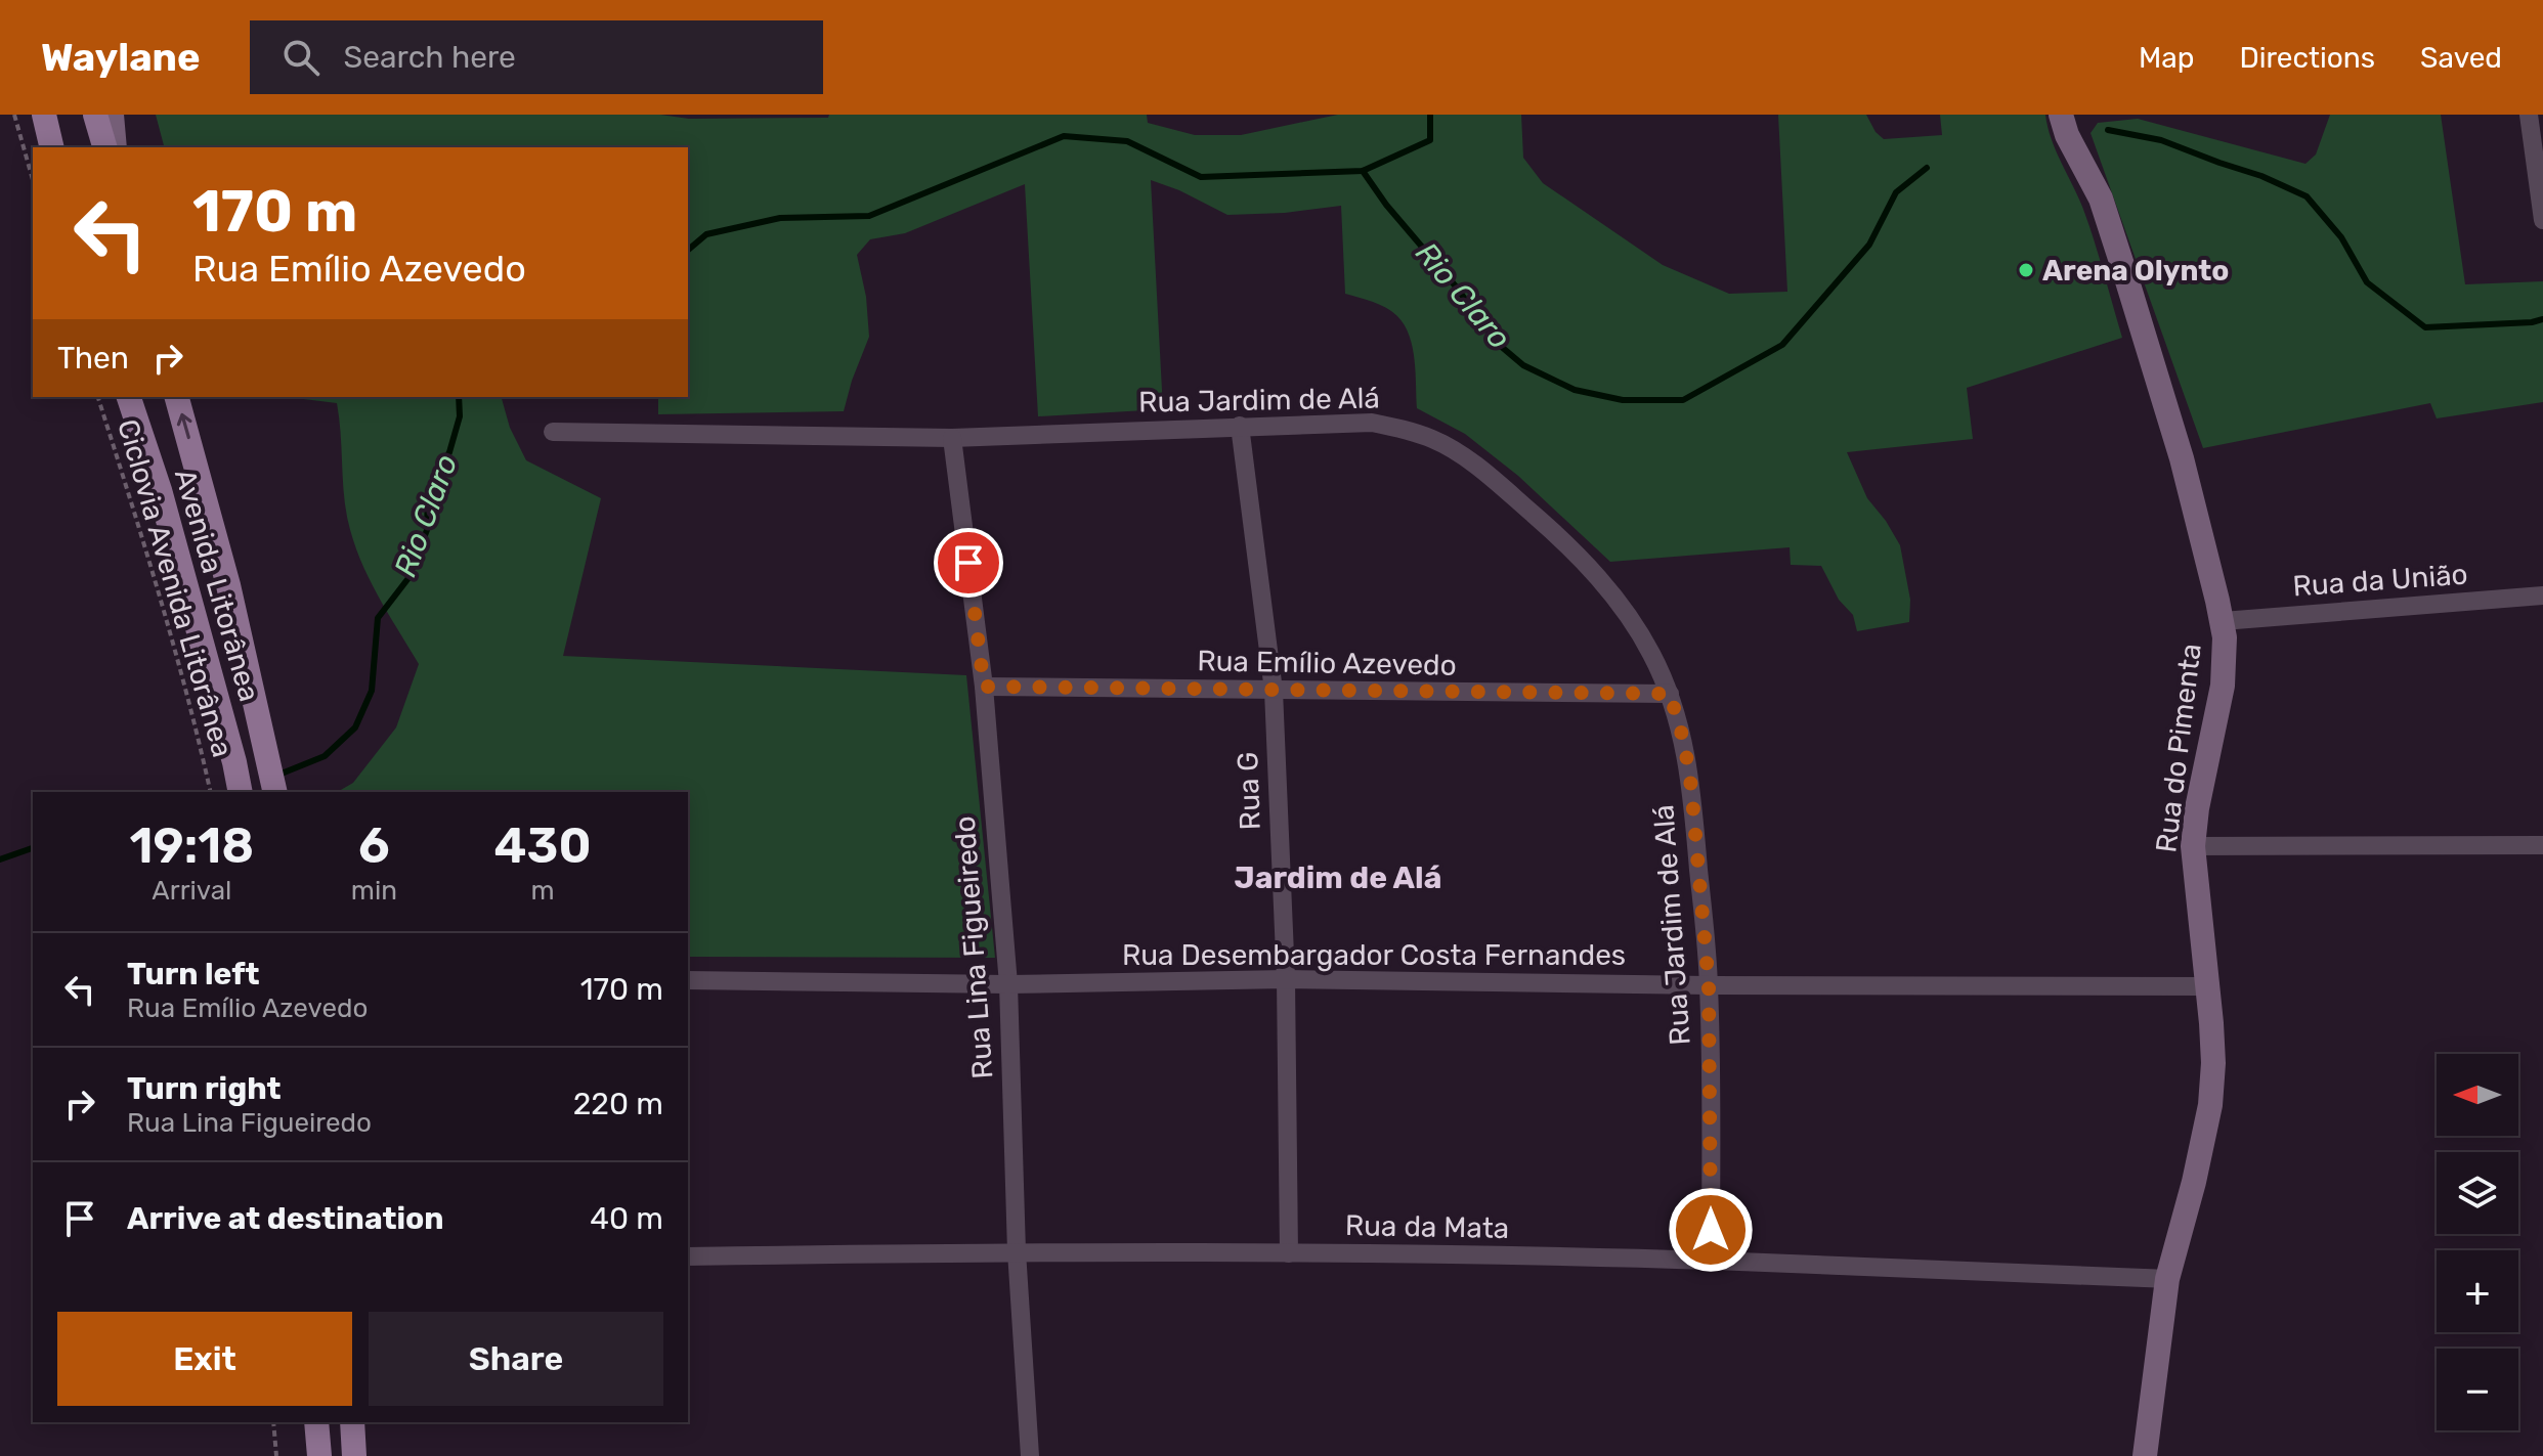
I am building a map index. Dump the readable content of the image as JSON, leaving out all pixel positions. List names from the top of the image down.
{
  "streets": {
    "main road": ["Avenida Litorânea"],
    "street": [
      "Rua Jardim de Alá",
      "Rua da União",
      "Rua Emílio Azevedo",
      "Rua do Pimenta",
      "Rua G",
      "Rua Lina Figueiredo",
      "Rua Desembargador Costa Fernandes",
      "Rua da Mata"
    ],
    "path": ["Ciclovia Avenida Litorânea"]
  },
  "crossings": [
    ["Rua Jardim de Alá", "Rua Emílio Azevedo"],
    ["Rua Jardim de Alá", "Rua G"],
    ["Rua Jardim de Alá", "Rua Lina Figueiredo"],
    ["Rua Jardim de Alá", "Rua Desembargador Costa Fernandes"],
    ["Rua Jardim de Alá", "Rua da Mata"],
    ["Rua da União", "Rua do Pimenta"],
    ["Rua Emílio Azevedo", "Rua G"],
    ["Rua Emílio Azevedo", "Rua Lina Figueiredo"],
    ["Rua do Pimenta", "Rua Desembargador Costa Fernandes"],
    ["Rua do Pimenta", "Rua da Mata"],
    ["Rua G", "Rua Desembargador Costa Fernandes"],
    ["Rua G", "Rua da Mata"],
    ["Rua Lina Figueiredo", "Rua Desembargador Costa Fernandes"],
    ["Rua Lina Figueiredo", "Rua da Mata"]
  ],
  "districts": ["Jardim de Alá"],
  "water": ["Rio Claro"],
  "places": ["Arena Olynto"],
  "north": "left",
  "page": {
    "header": "Waylane",
    "search": "Search here",
    "nav": ["Map", "Directions", "Saved"],
    "turn": ["170 m", "Rua Emílio Azevedo"],
    "then": "Then",
    "eta": [
      "19:18",
      "Arrival",
      "6",
      "min",
      "430",
      "m"
    ],
    "list": [
      {
        "name": "Turn left",
        "note": "Rua Emílio Azevedo",
        "value": "170 m"
      },
      {
        "name": "Turn right",
        "note": "Rua Lina Figueiredo",
        "value": "220 m"
      },
      {
        "name": "Arrive at destination",
        "value": "40 m"
      }
    ],
    "map_buttons": ["+", "−"],
    "buttons": ["Exit", "Share"]
  }
}
